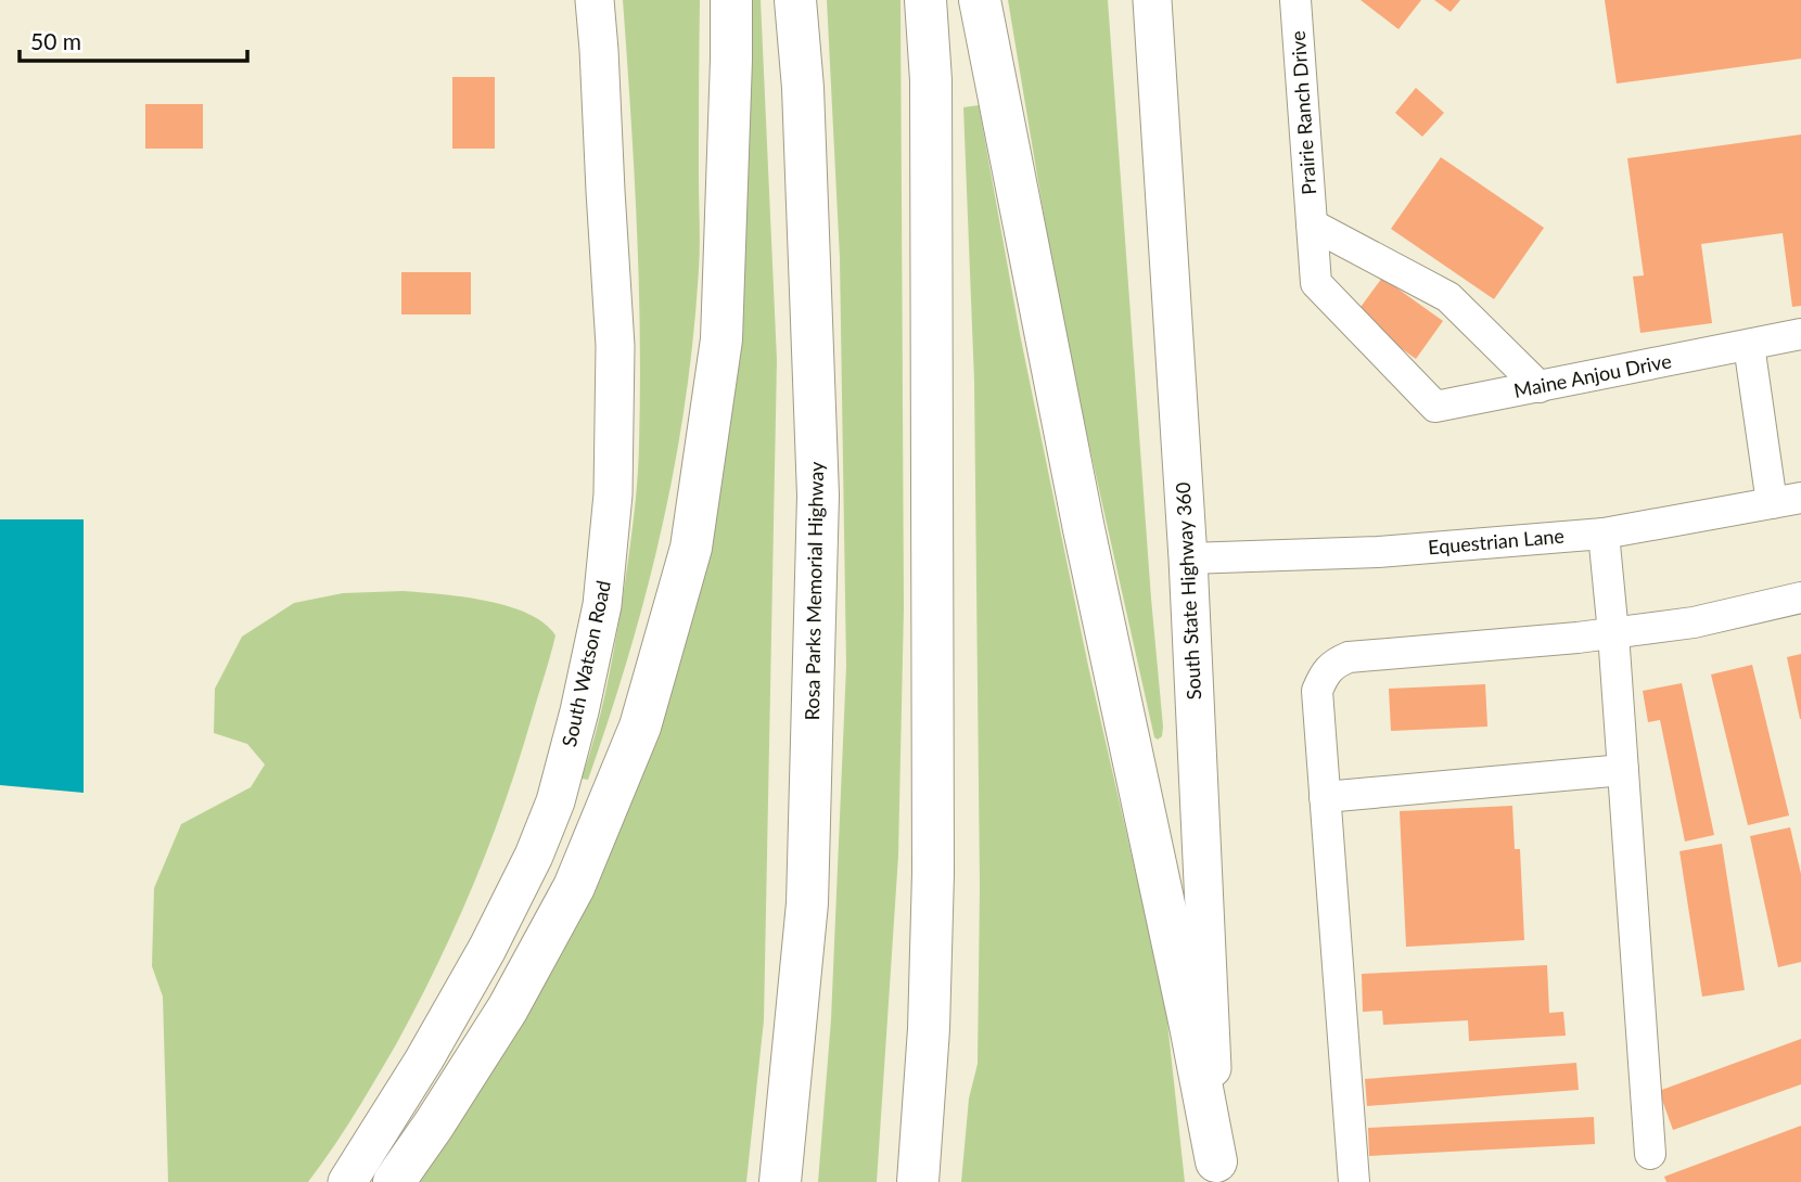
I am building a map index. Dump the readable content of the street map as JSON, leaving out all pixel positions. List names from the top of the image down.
{
  "streets": {
    "highway": ["Rosa Parks Memorial Highway"],
    "main road": ["South State Highway 360", "South Watson Road"],
    "street": ["Prairie Ranch Drive", "Maine Anjou Drive", "Equestrian Lane"]
  },
  "crossings": [
    ["Prairie Ranch Drive", "Maine Anjou Drive"],
    ["Equestrian Lane", "South State Highway 360"]
  ],
  "scale_bar": "50 m"
}
